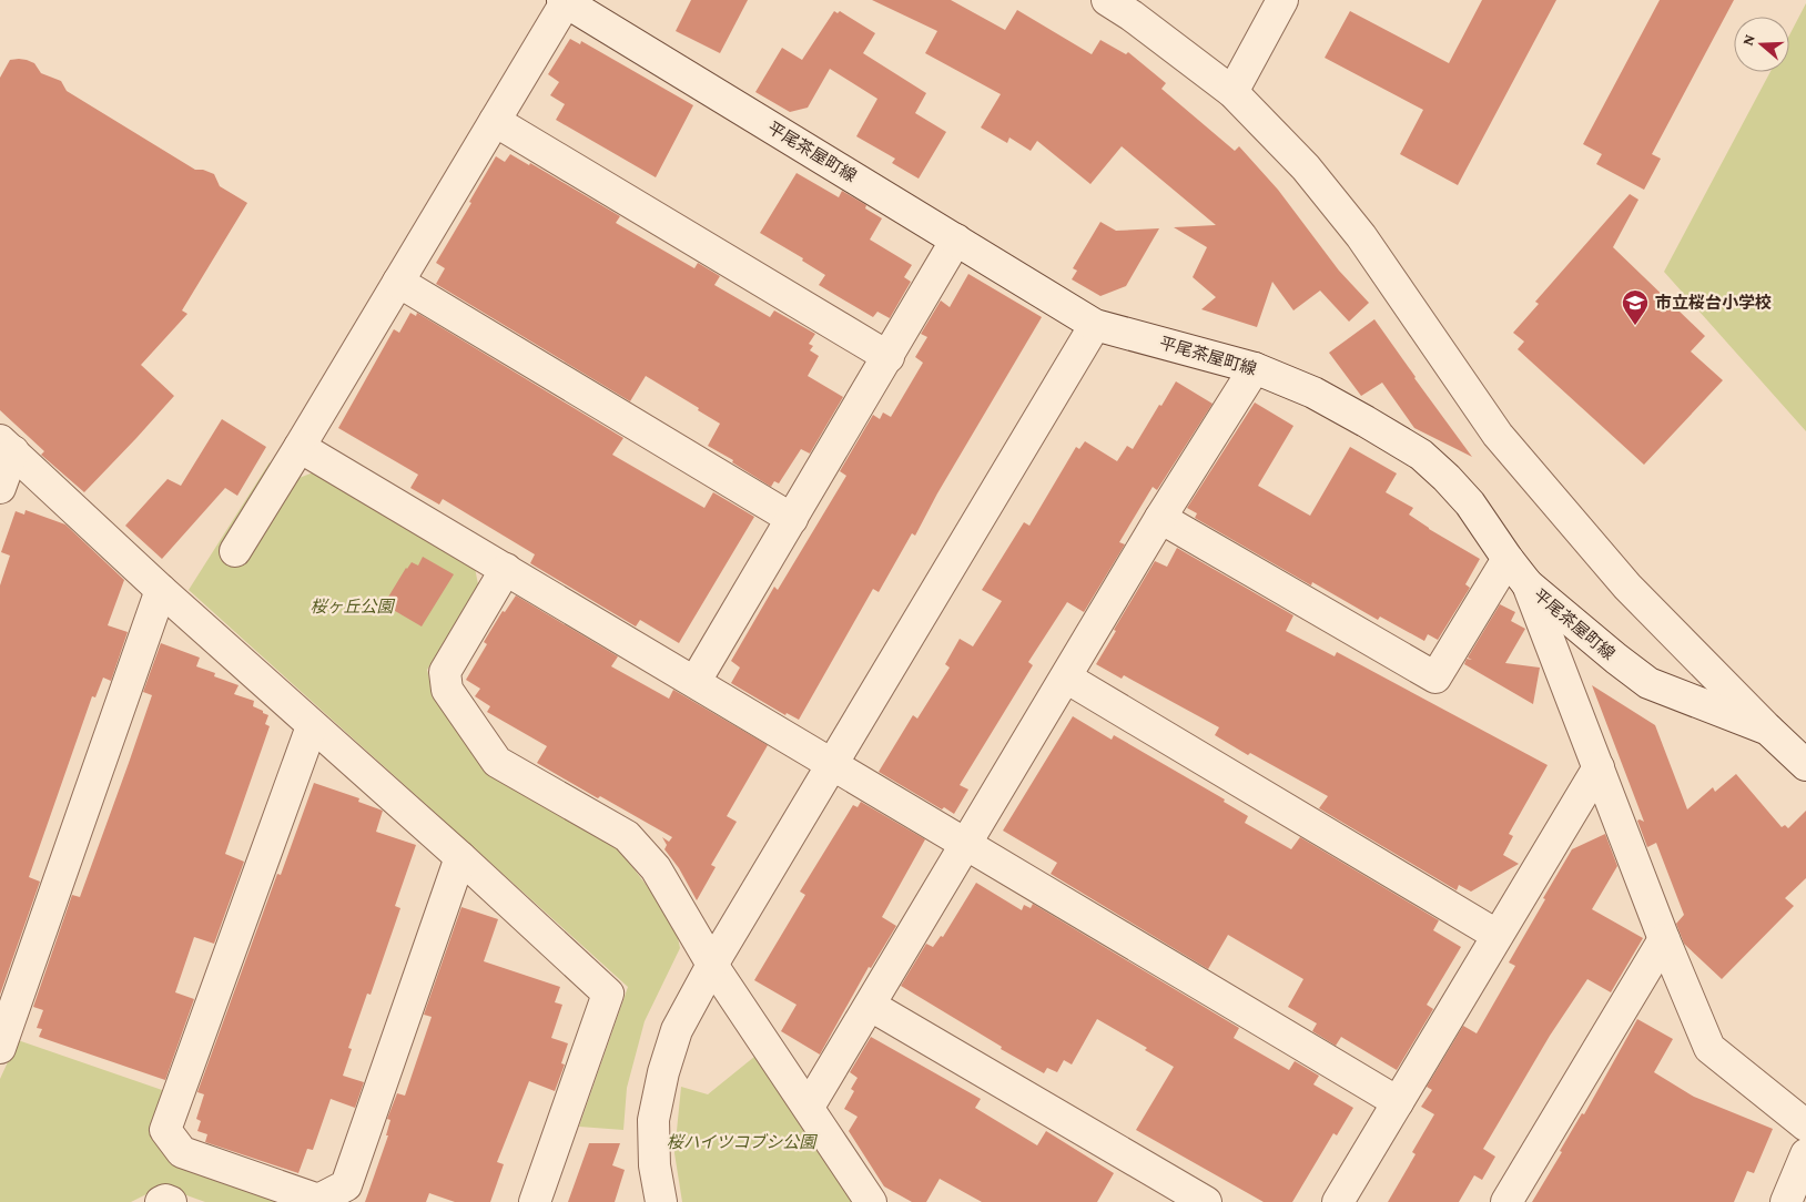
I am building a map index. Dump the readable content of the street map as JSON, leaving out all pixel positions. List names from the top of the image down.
{
  "streets": {
    "street": ["平尾茶屋町線"]
  },
  "parks": ["桜ヶ丘公園", "桜ハイツコブシ公園"],
  "places": {
    "school or university": ["市立桜台小学校"]
  },
  "north": "left"
}
